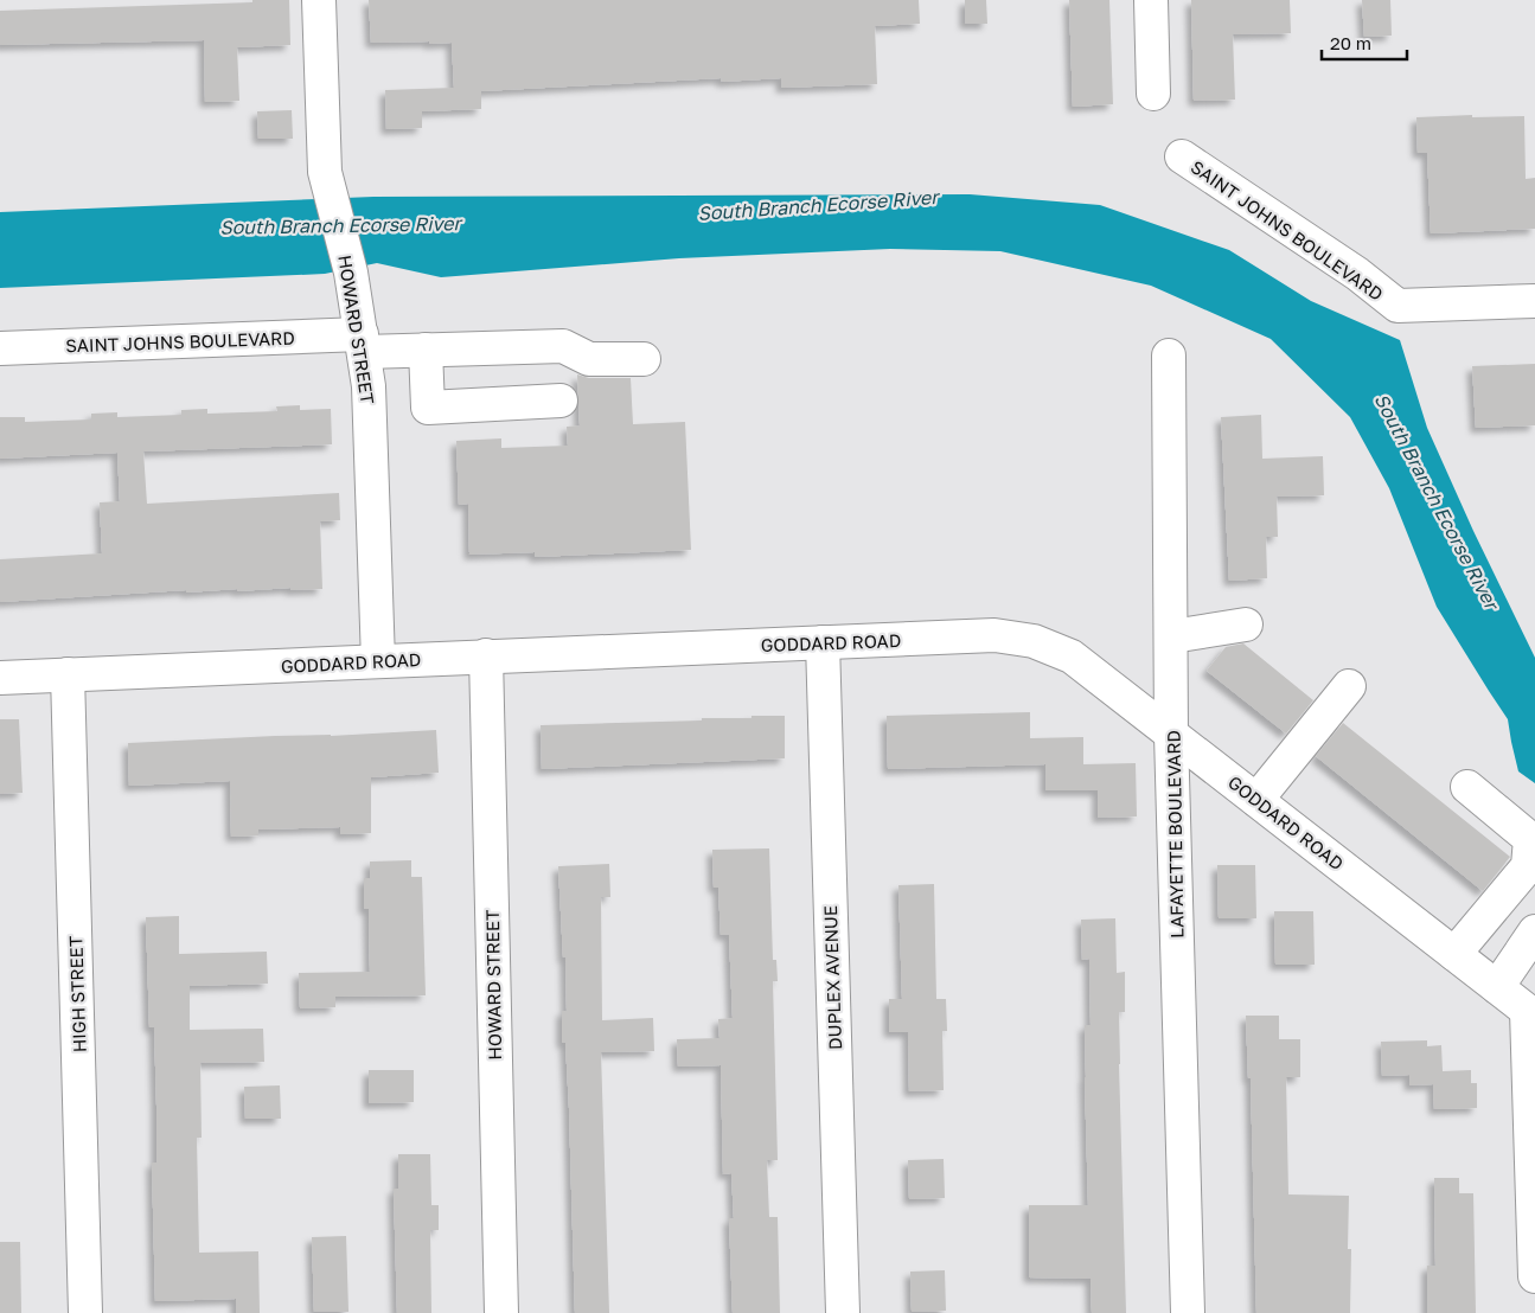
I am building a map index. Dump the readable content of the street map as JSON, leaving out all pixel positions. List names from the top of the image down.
{
  "streets": {
    "street": [
      "SAINT JOHNS BOULEVARD",
      "HOWARD STREET",
      "GODDARD ROAD",
      "LAFAYETTE BOULEVARD",
      "DUPLEX AVENUE",
      "HIGH STREET"
    ]
  },
  "crossings": [
    ["SAINT JOHNS BOULEVARD", "HOWARD STREET"],
    ["HOWARD STREET", "GODDARD ROAD"],
    ["GODDARD ROAD", "LAFAYETTE BOULEVARD"],
    ["GODDARD ROAD", "DUPLEX AVENUE"],
    ["GODDARD ROAD", "HIGH STREET"]
  ],
  "water": ["South Branch Ecorse River"],
  "scale_bar": "20 m"
}
